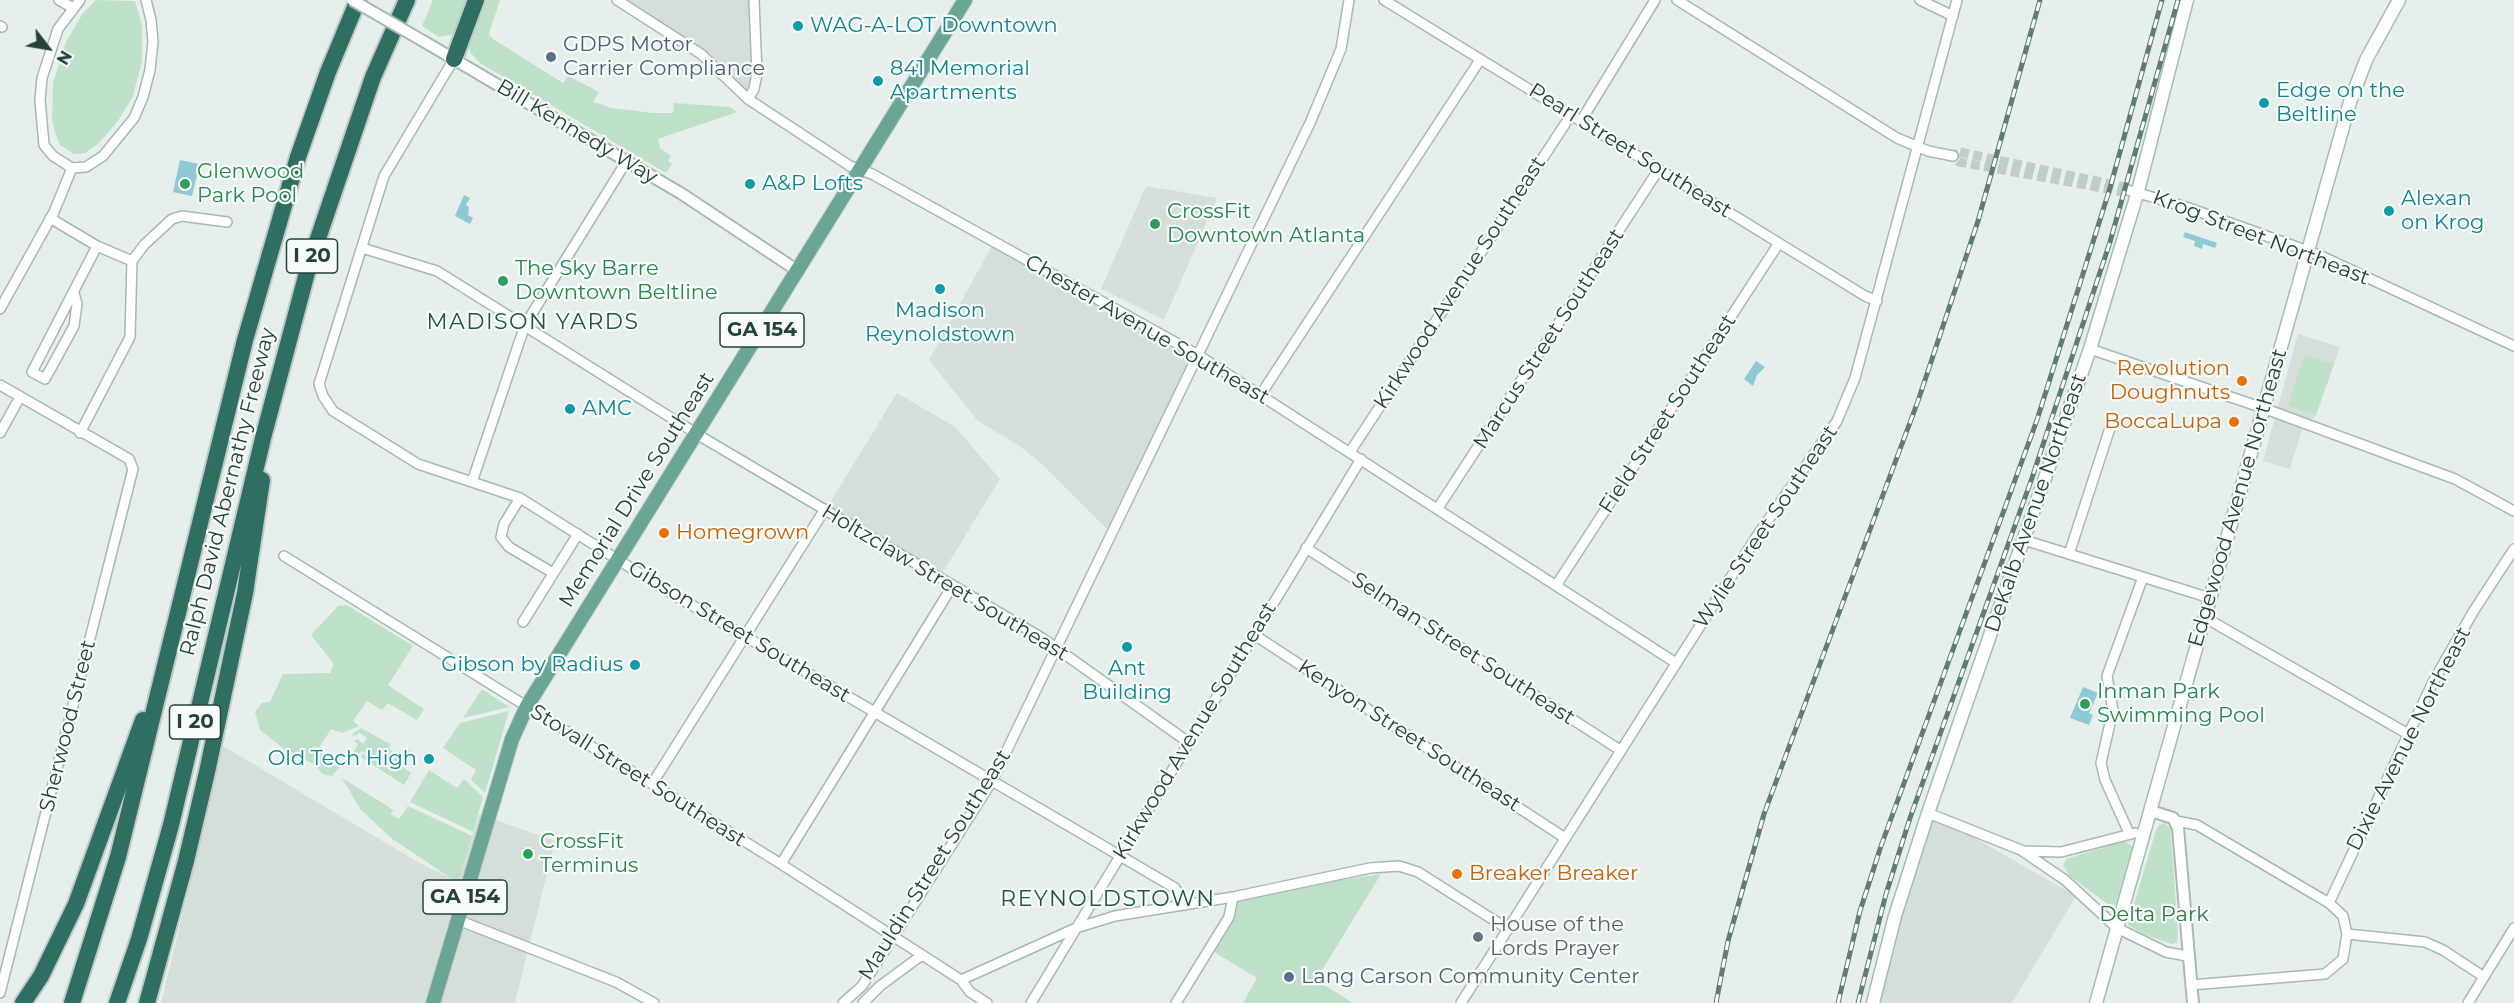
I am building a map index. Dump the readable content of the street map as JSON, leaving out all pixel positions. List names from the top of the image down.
{
  "streets": {
    "highway": ["I 20", "Ralph David Abernathy Freeway"],
    "main road": [
      "GA 154",
      "Memorial Drive Southeast",
      "Edgewood Avenue Northeast",
      "DeKalb Avenue Northeast"
    ],
    "street": [
      "Bill Kennedy Way",
      "Pearl Street Southeast",
      "Krog Street Northeast",
      "Kirkwood Avenue Southeast",
      "Chester Avenue Southeast",
      "Marcus Street Southeast",
      "Field Street Southeast",
      "Wylie Street Southeast",
      "Holtzclaw Street Southeast",
      "Gibson Street Southeast",
      "Selman Street Southeast",
      "Sherwood Street",
      "Kenyon Street Southeast",
      "Dixie Avenue Northeast",
      "Stovall Street Southeast",
      "Mauldin Street Southeast"
    ]
  },
  "crossings": [
    ["Bill Kennedy Way", "Memorial Drive Southeast"],
    ["Bill Kennedy Way", "Gibson Street Southeast"],
    ["Pearl Street Southeast", "Kirkwood Avenue Southeast"],
    ["Pearl Street Southeast", "Marcus Street Southeast"],
    ["Pearl Street Southeast", "Field Street Southeast"],
    ["Pearl Street Southeast", "Wylie Street Southeast"],
    ["Krog Street Northeast", "Edgewood Avenue Northeast"],
    ["Krog Street Northeast", "DeKalb Avenue Northeast"],
    ["Kirkwood Avenue Southeast", "Chester Avenue Southeast"],
    ["Kirkwood Avenue Southeast", "Holtzclaw Street Southeast"],
    ["Kirkwood Avenue Southeast", "Gibson Street Southeast"],
    ["Kirkwood Avenue Southeast", "Selman Street Southeast"],
    ["Kirkwood Avenue Southeast", "Kenyon Street Southeast"],
    ["Chester Avenue Southeast", "Marcus Street Southeast"],
    ["Chester Avenue Southeast", "Field Street Southeast"],
    ["Chester Avenue Southeast", "Memorial Drive Southeast"],
    ["Chester Avenue Southeast", "Wylie Street Southeast"],
    ["Chester Avenue Southeast", "Mauldin Street Southeast"],
    ["Memorial Drive Southeast", "Holtzclaw Street Southeast"],
    ["Memorial Drive Southeast", "Gibson Street Southeast"],
    ["Memorial Drive Southeast", "Stovall Street Southeast"],
    ["Wylie Street Southeast", "Selman Street Southeast"],
    ["Wylie Street Southeast", "Kenyon Street Southeast"],
    ["Holtzclaw Street Southeast", "Gibson Street Southeast"],
    ["Holtzclaw Street Southeast", "Mauldin Street Southeast"],
    ["Gibson Street Southeast", "Mauldin Street Southeast"],
    ["Stovall Street Southeast", "Mauldin Street Southeast"]
  ],
  "districts": ["MADISON YARDS", "REYNOLDSTOWN"],
  "parks": ["Delta Park"],
  "places": [
    "WAG-A-LOT Downtown",
    "GDPS Motor Carrier Compliance",
    "841 Memorial Apartments",
    "Edge on the Beltline",
    "Glenwood Park Pool",
    "A&P Lofts",
    "Alexan on Krog",
    "CrossFit Downtown Atlanta",
    "The Sky Barre Downtown Beltline",
    "Madison Reynoldstown",
    "Revolution Doughnuts",
    "AMC",
    "BoccaLupa",
    "Homegrown",
    "Ant Building",
    "Gibson by Radius",
    "Inman Park Swimming Pool",
    "Old Tech High",
    "CrossFit Terminus",
    "Breaker Breaker",
    "House of the Lords Prayer",
    "Lang Carson Community Center"
  ],
  "north": "bottom right"
}
